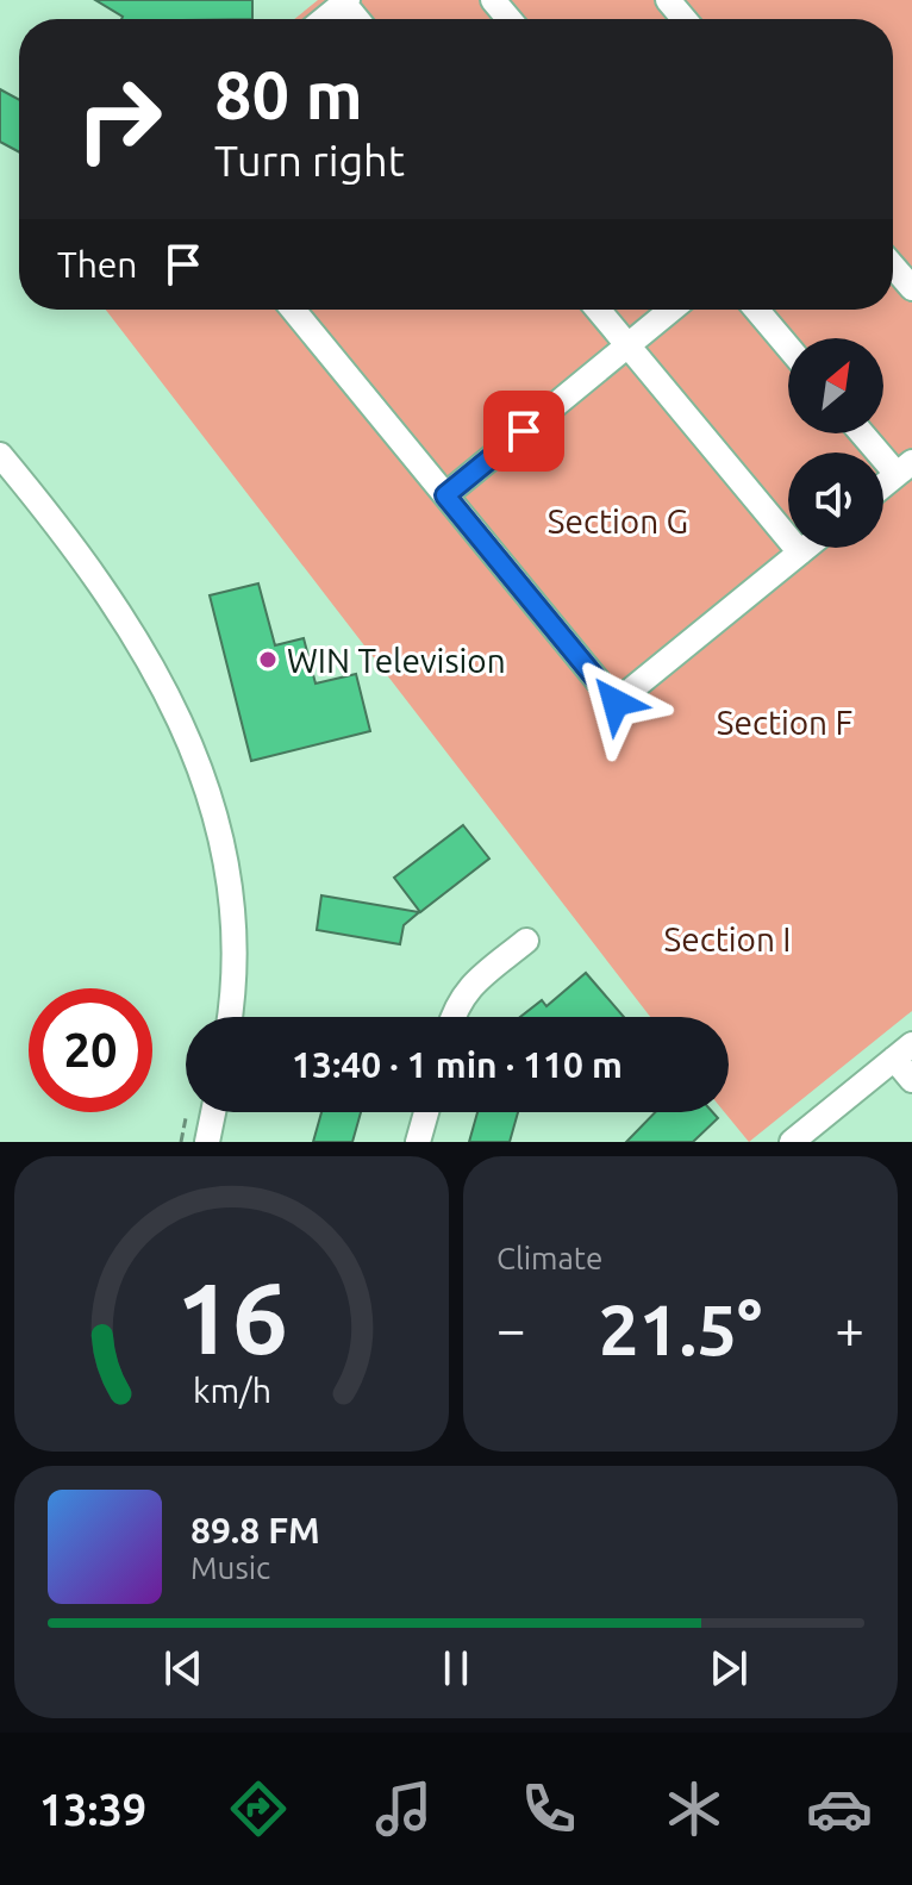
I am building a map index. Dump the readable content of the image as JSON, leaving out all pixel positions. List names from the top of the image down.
{
  "parks": ["Section G", "Section F", "Section I"],
  "places": ["WIN Television"],
  "north": "top right",
  "page": {
    "turn": ["80 m", "Turn right"],
    "then": "Then",
    "limit": "20",
    "trip": "13:40 · 1 min · 110 m",
    "tile": "Climate",
    "heat": ["−", "21.5°", "+"],
    "song": ["89.8 FM", "Music"],
    "tabs": "13:39",
    "gauge": ["16", "km/h"]
  }
}
